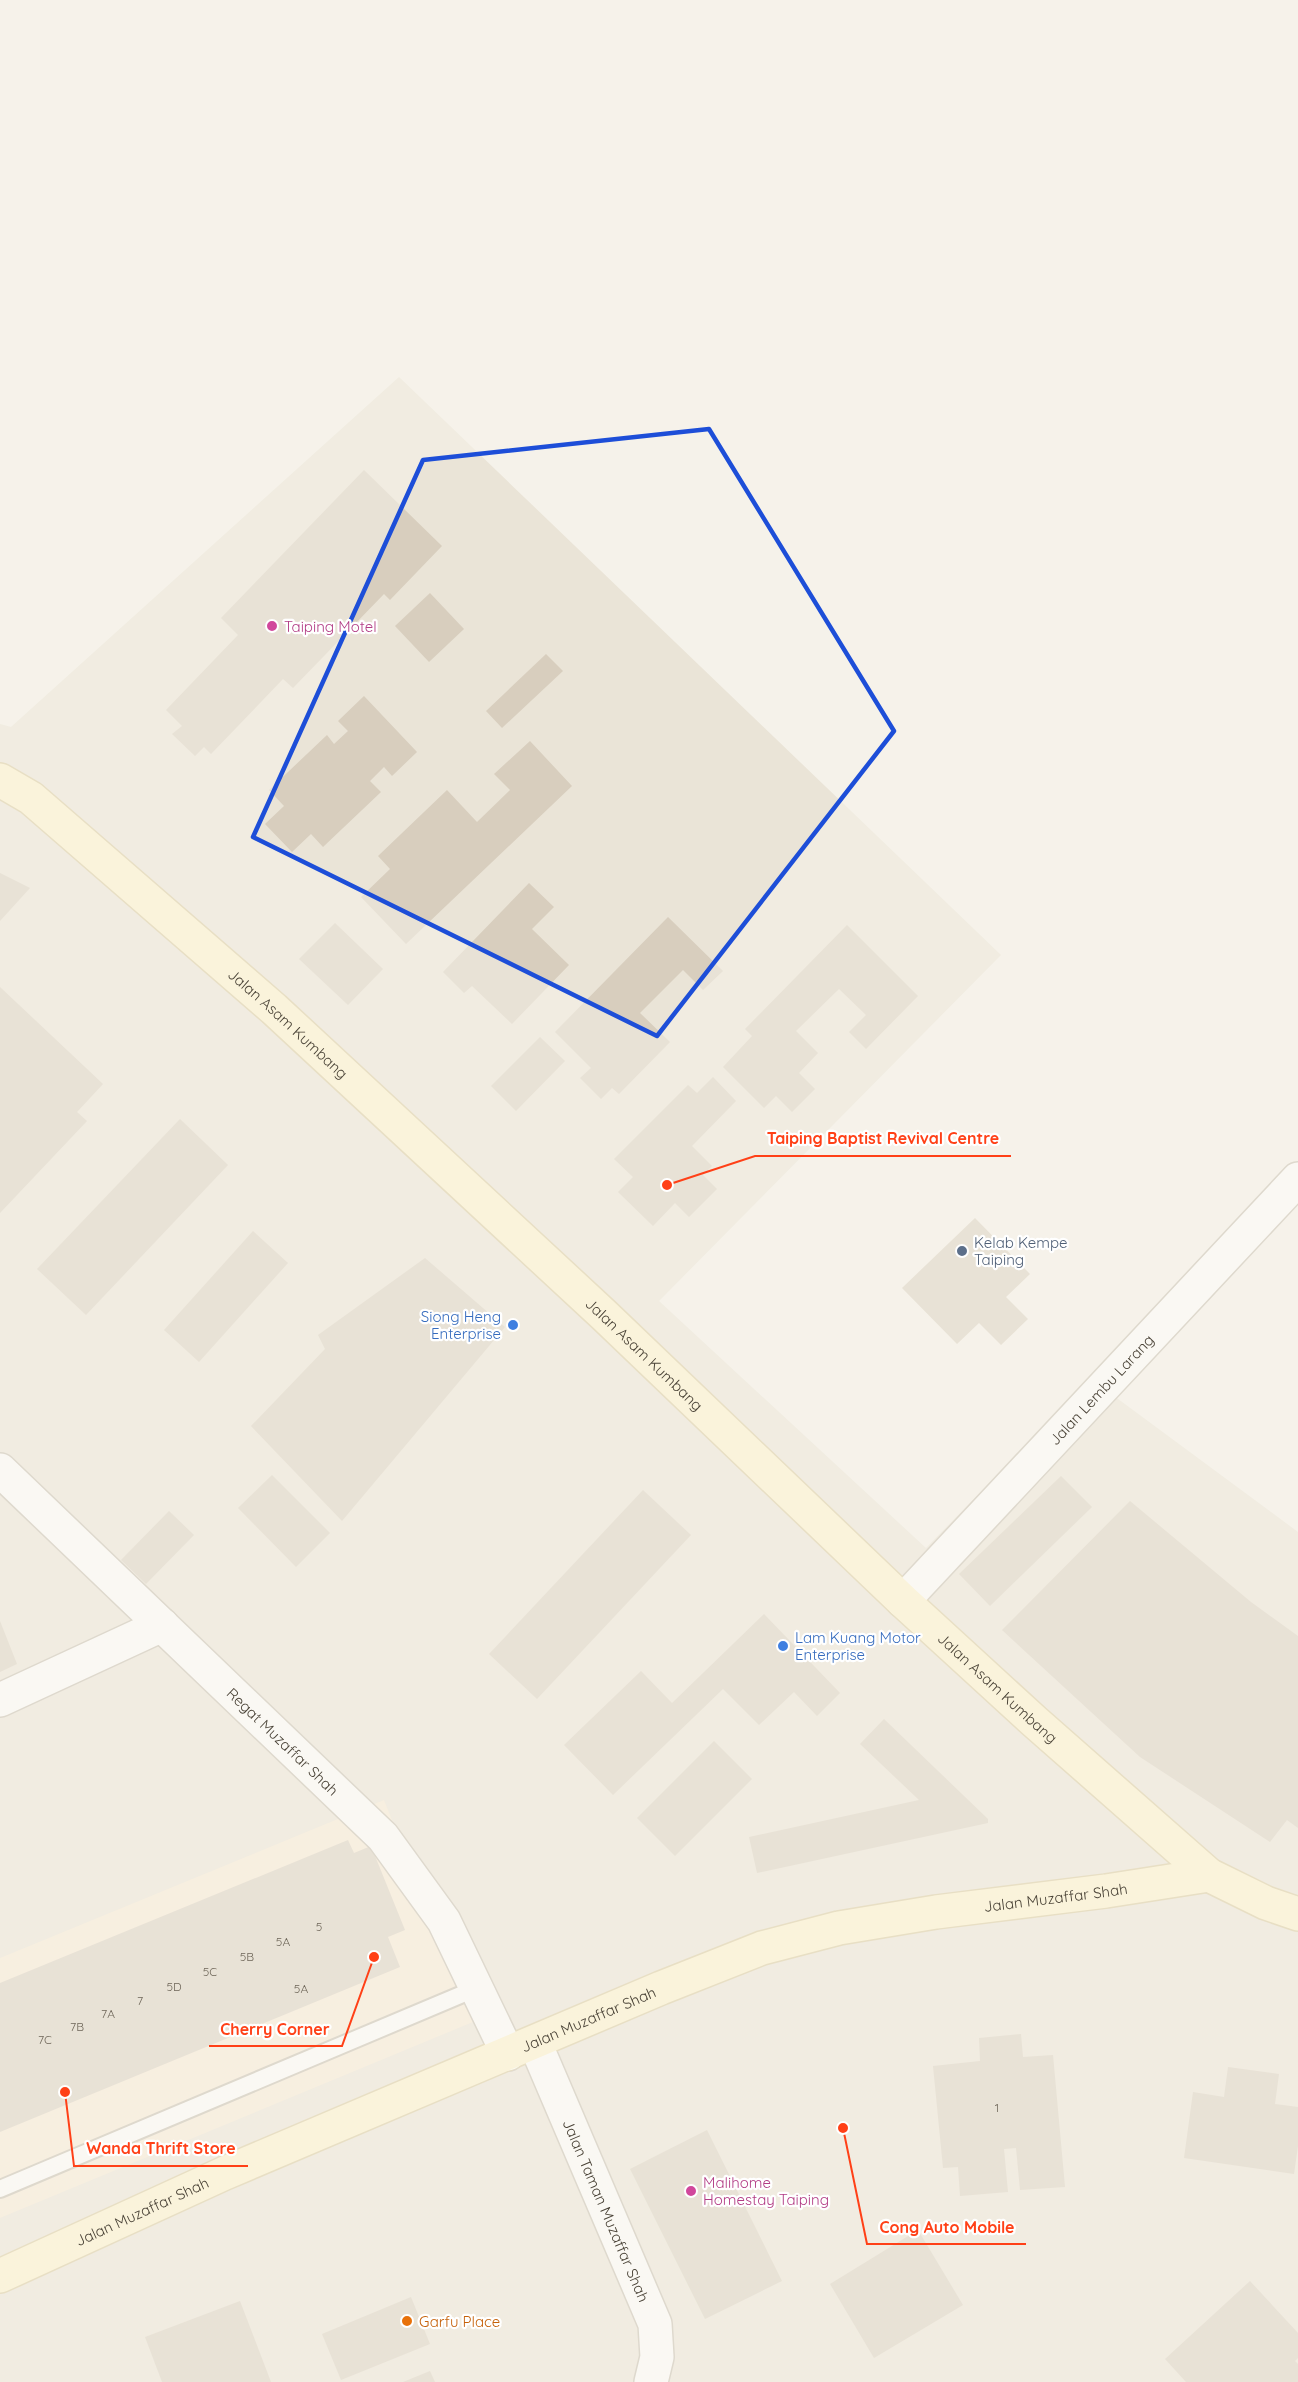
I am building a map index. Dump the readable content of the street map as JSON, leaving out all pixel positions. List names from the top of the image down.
{
  "streets": {
    "main road": ["Jalan Asam Kumbang", "Jalan Muzaffar Shah"],
    "street": ["Jalan Lembu Larang", "Regat Muzaffar Shah", "Jalan Taman Muzaffar Shah"]
  },
  "crossings": [
    ["Jalan Asam Kumbang", "Jalan Lembu Larang"],
    ["Jalan Asam Kumbang", "Jalan Muzaffar Shah"],
    ["Regat Muzaffar Shah", "Jalan Muzaffar Shah"],
    ["Regat Muzaffar Shah", "Jalan Taman Muzaffar Shah"],
    ["Jalan Muzaffar Shah", "Jalan Taman Muzaffar Shah"]
  ],
  "places": [
    "Taiping Motel",
    "Taiping Baptist Revival Centre",
    "Kelab Kempe Taiping",
    "Siong Heng Enterprise",
    "Lam Kuang Motor Enterprise",
    "Cherry Corner",
    "Wanda Thrift Store",
    "Cong Auto Mobile",
    "Malihome Homestay Taiping",
    "Garfu Place"
  ],
  "house_numbers": [
    "5",
    "5A",
    "5B",
    "5C",
    "5D",
    "5A",
    "7",
    "7A",
    "7B",
    "7C",
    "1"
  ]
}
